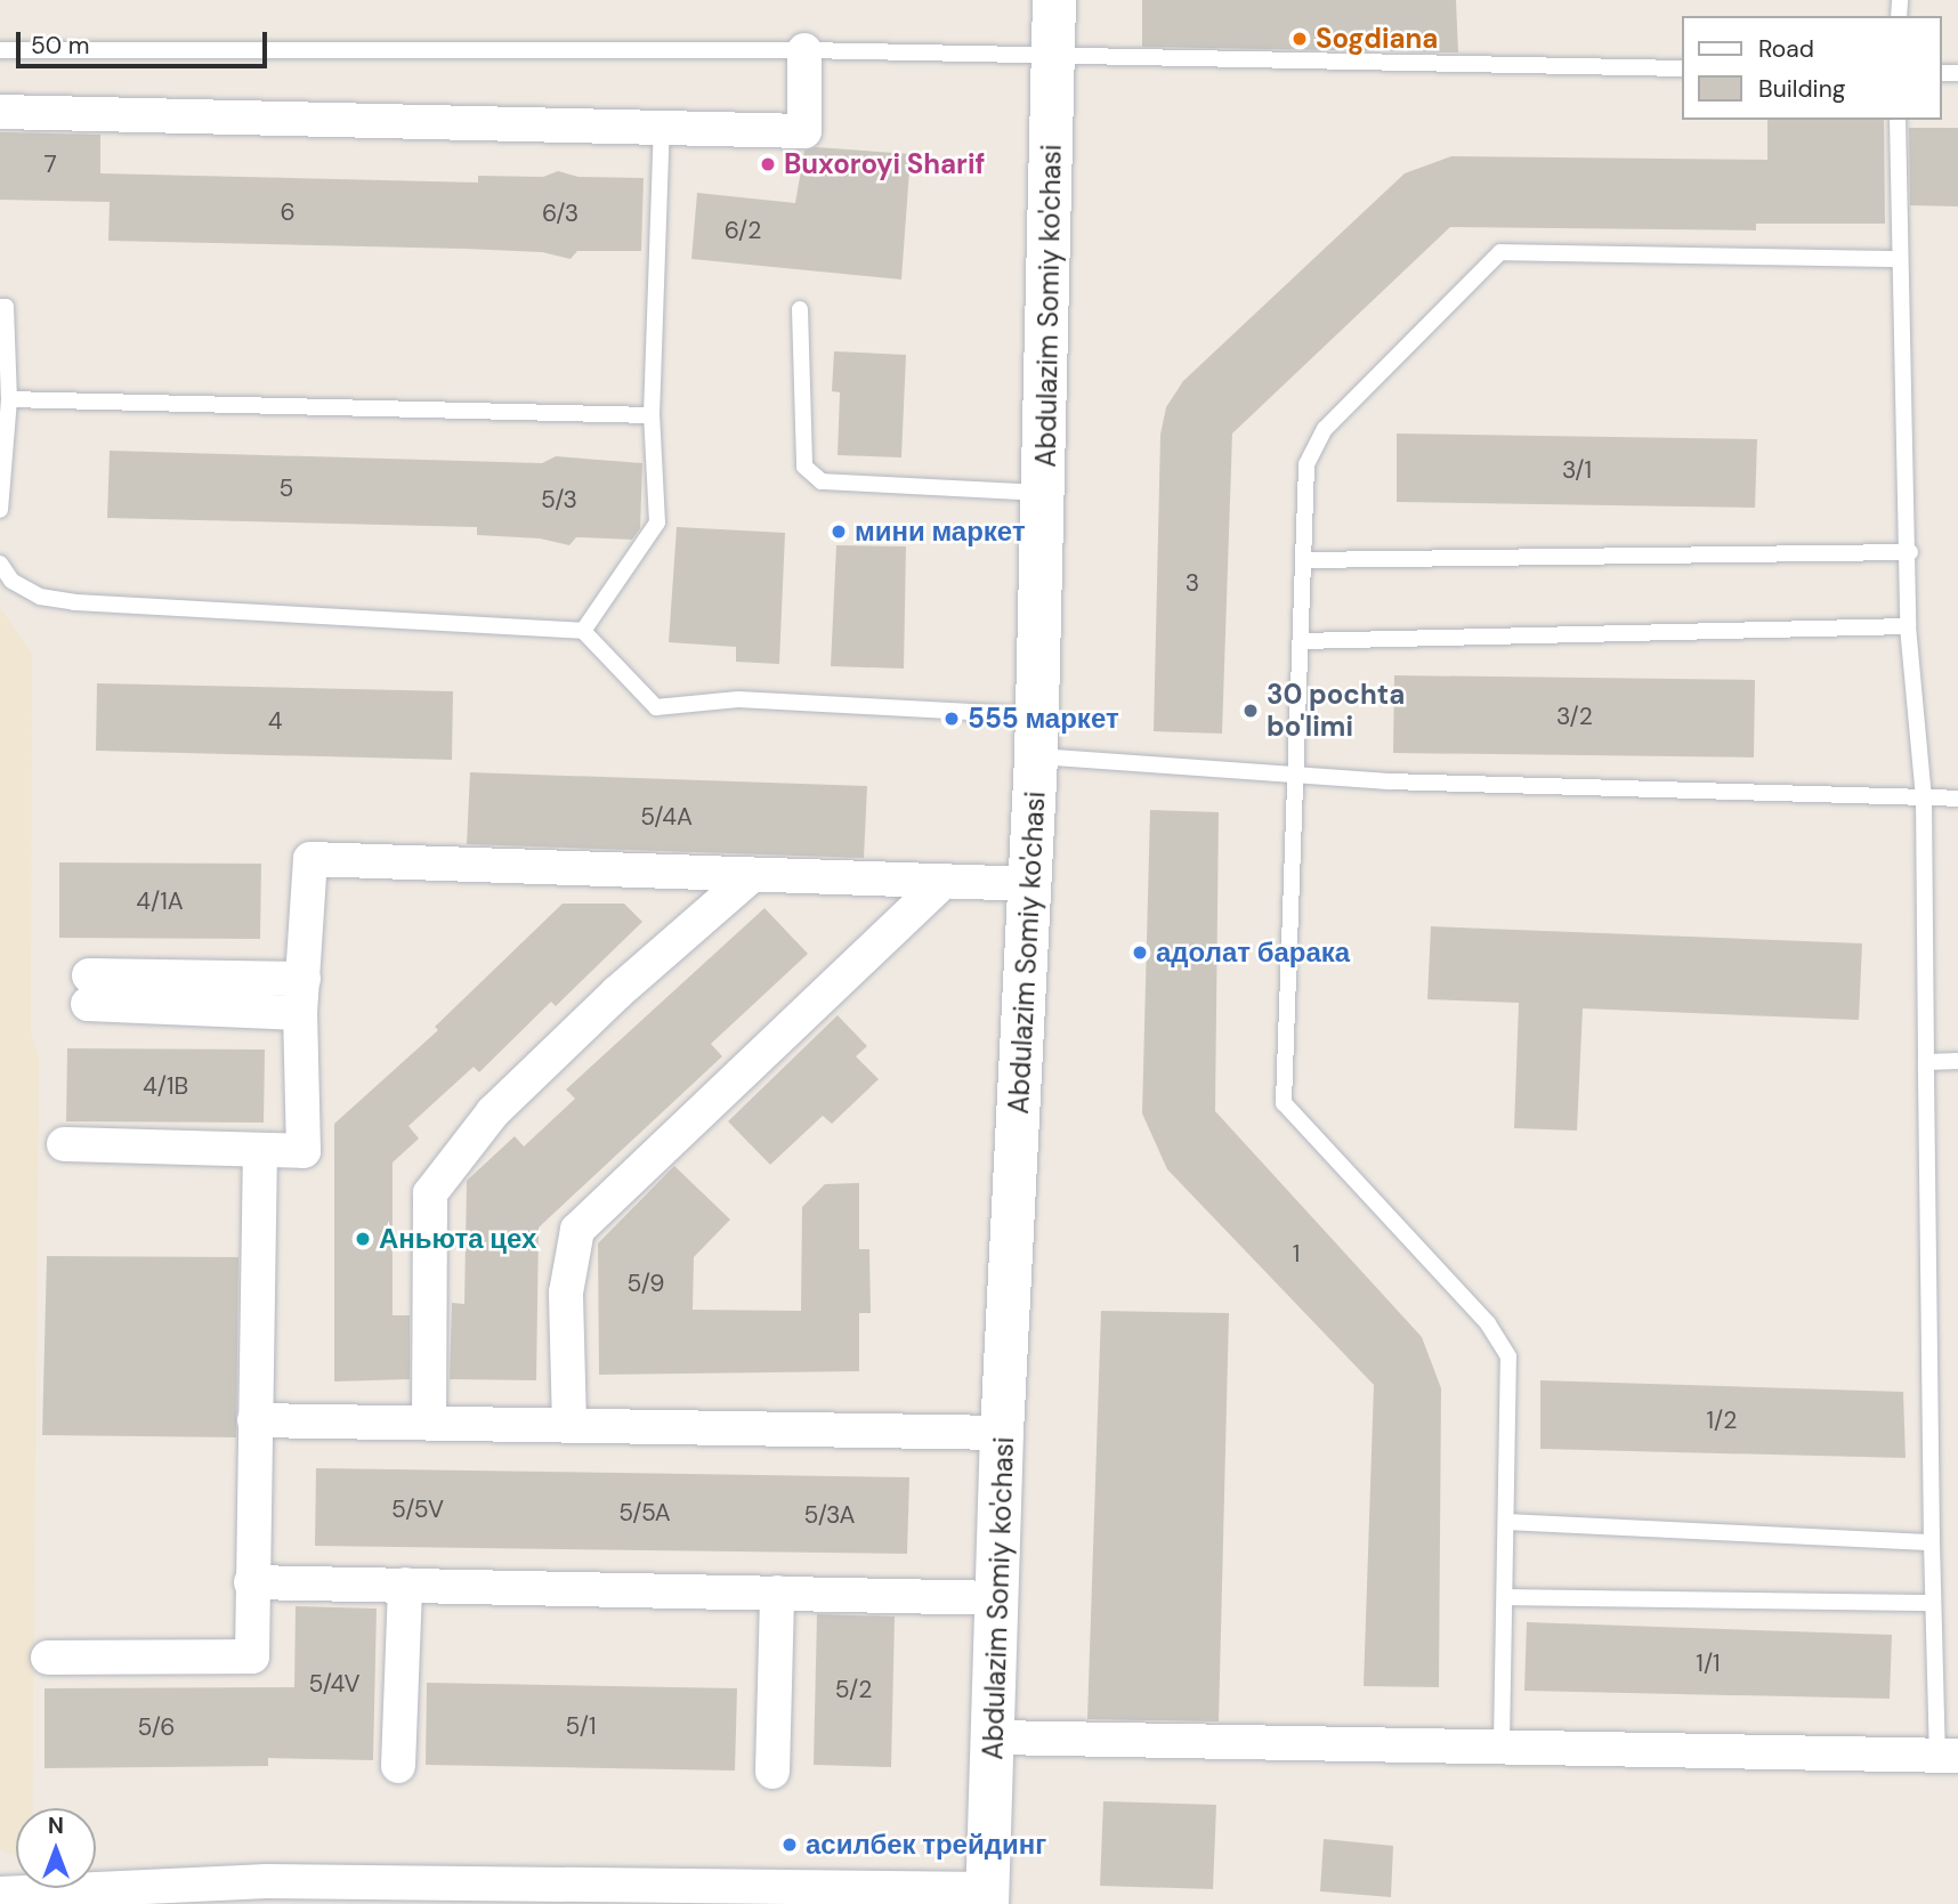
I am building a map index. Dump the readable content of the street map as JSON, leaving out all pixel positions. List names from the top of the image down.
{
  "streets": {
    "street": ["Abdulazim Somiy ko'chasi"]
  },
  "places": [
    "Sogdiana",
    "Buxoroyi Sharif",
    "мини маркет",
    "30 pochta bo'limi",
    "555 маркет",
    "адолат барака",
    "Аньюта цех",
    "асилбек трейдинг"
  ],
  "house_numbers": [
    "7",
    "6",
    "6/3",
    "6/2",
    "3/1",
    "5",
    "5/3",
    "3",
    "3/2",
    "4",
    "5/4A",
    "4/1A",
    "4/1B",
    "1",
    "5/9",
    "1/2",
    "5/5V",
    "5/5A",
    "5/3A",
    "1/1",
    "5/4V",
    "5/2",
    "5/1",
    "5/6"
  ],
  "legend": ["Road", "Building"],
  "scale_bar": "50 m",
  "north": "top"
}
